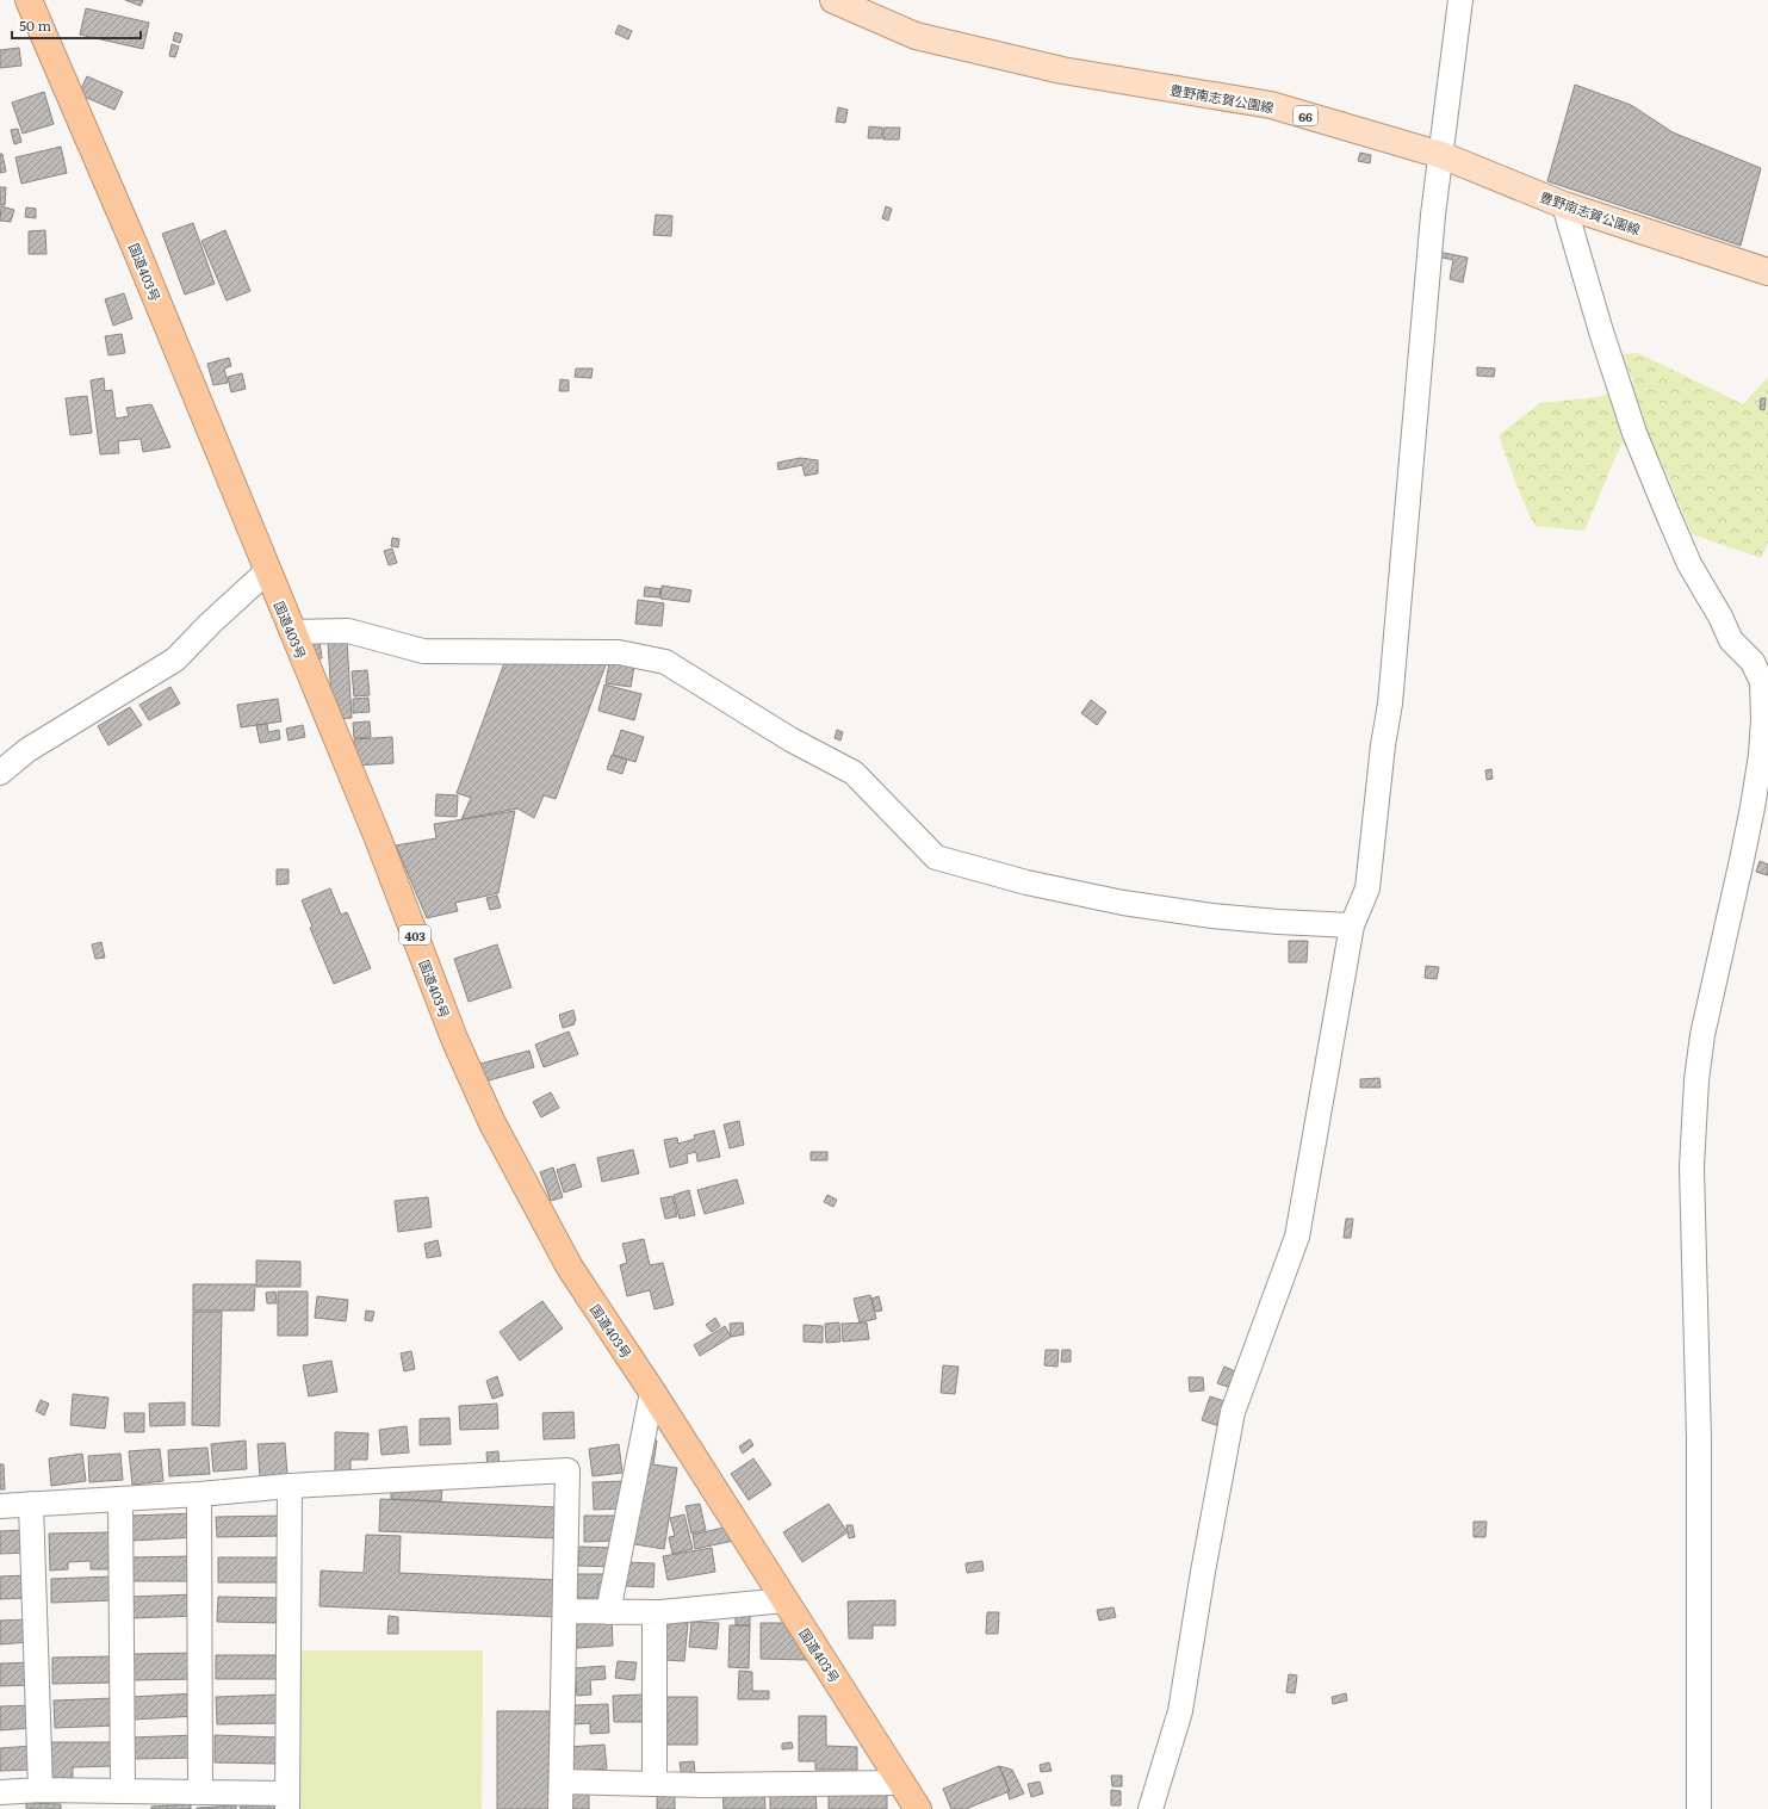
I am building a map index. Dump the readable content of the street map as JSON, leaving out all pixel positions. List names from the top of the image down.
{
  "streets": {
    "highway": ["国道403号", "403"],
    "main road": ["豊野南志賀公園線", "66"]
  },
  "scale_bar": "50 m"
}
